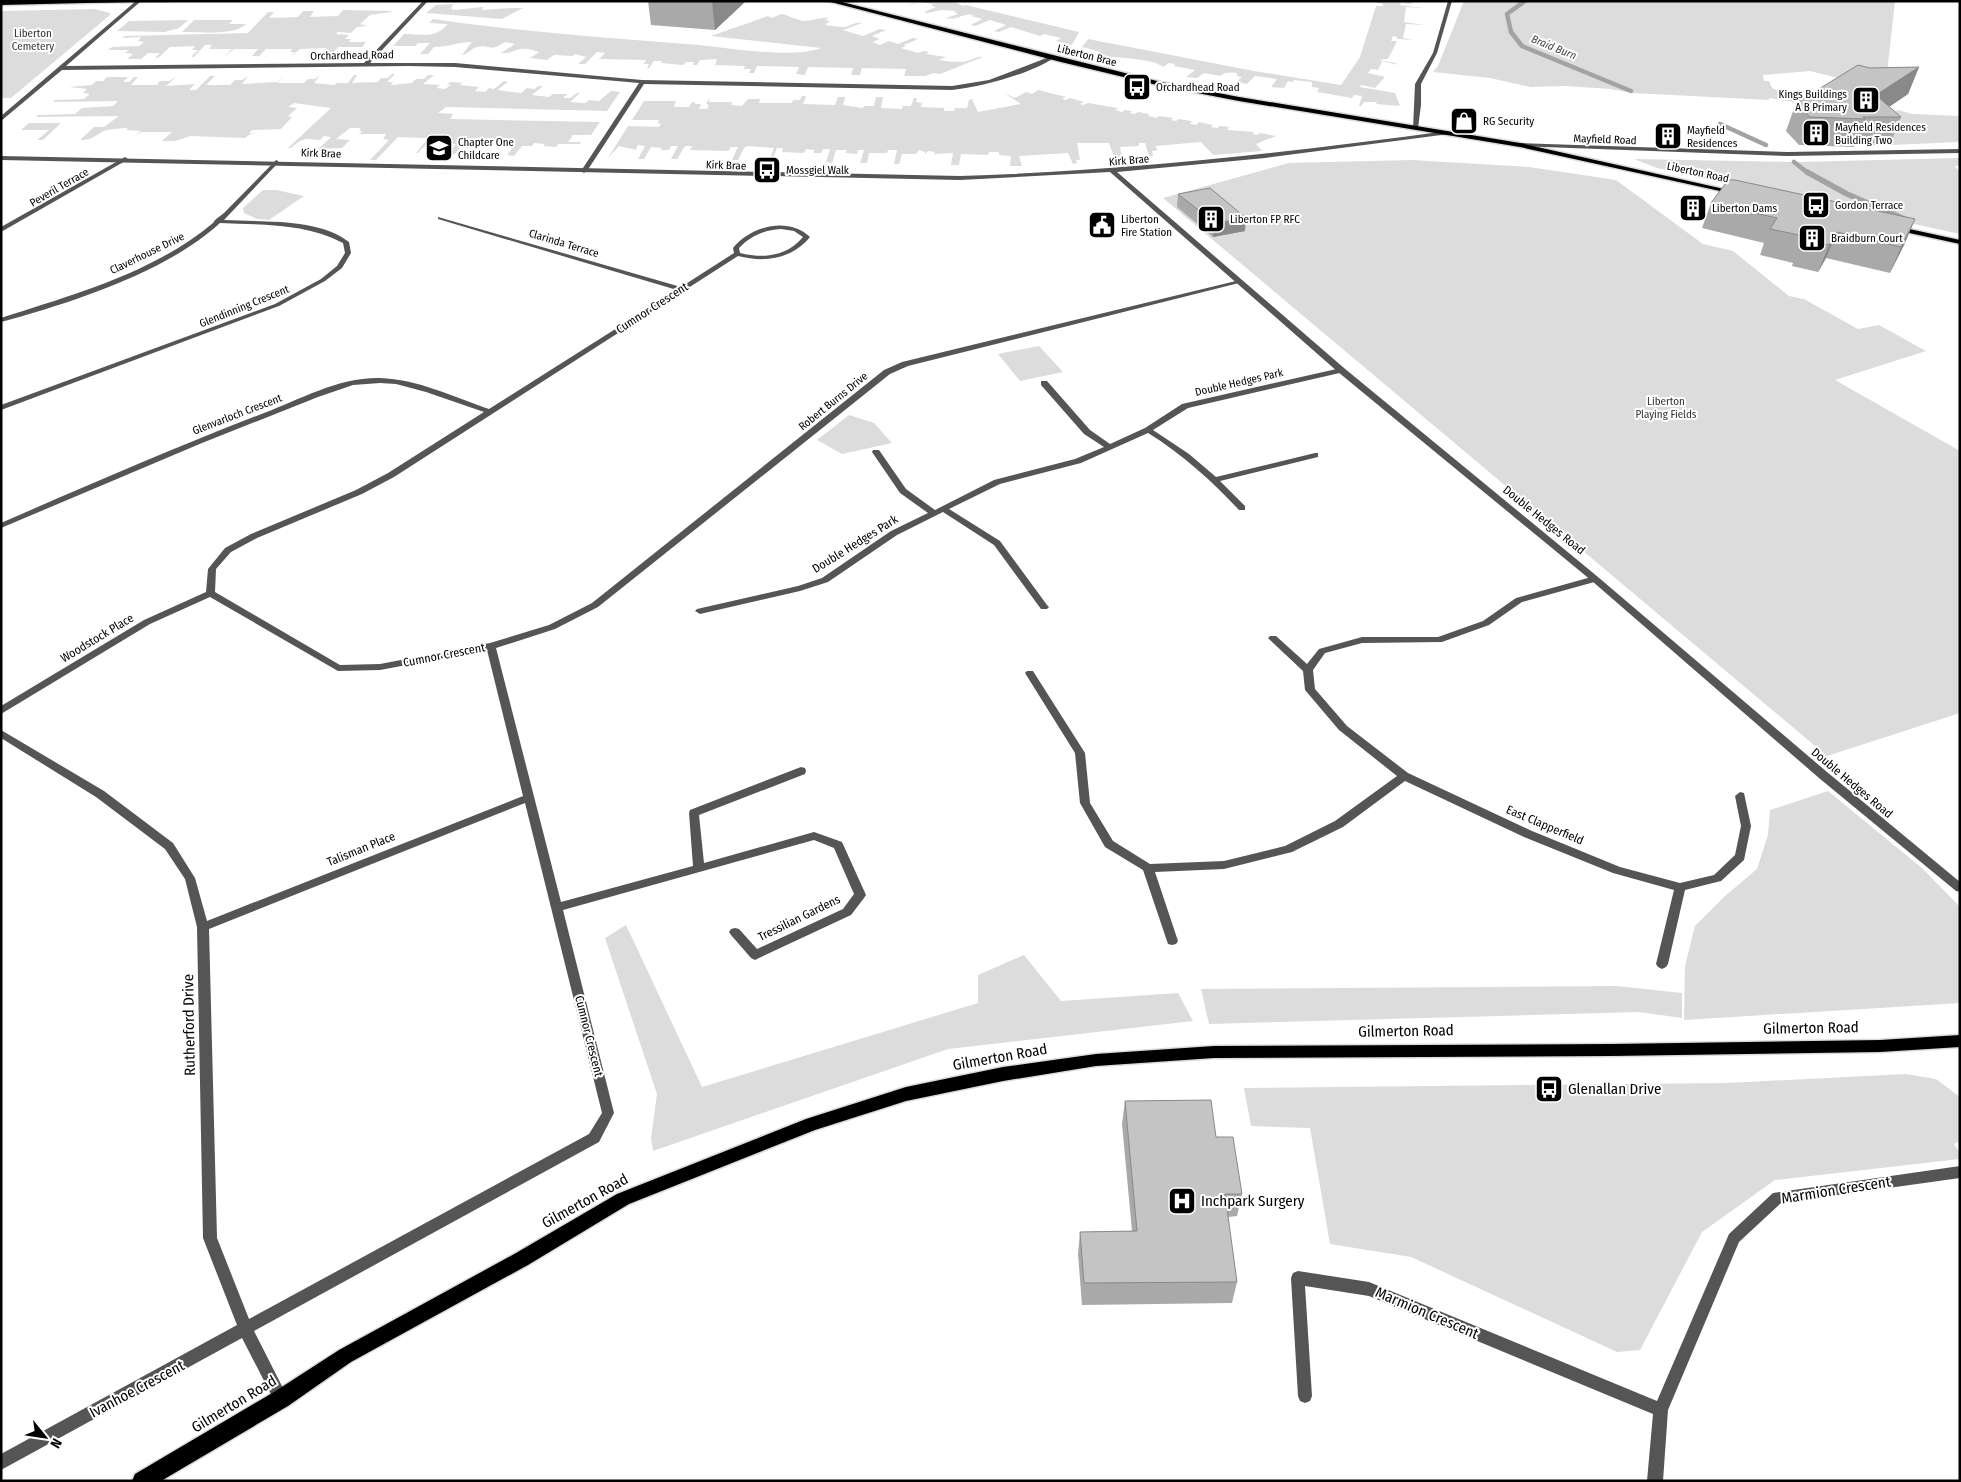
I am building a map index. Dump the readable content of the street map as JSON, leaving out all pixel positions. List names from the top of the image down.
{
  "streets": {
    "main road": ["Liberton Brae", "Liberton Road", "Gilmerton Road"],
    "street": [
      "Orchardhead Road",
      "Mayfield Road",
      "Kirk Brae",
      "Peveril Terrace",
      "Clarinda Terrace",
      "Claverhouse Drive",
      "Glendinning Crescent",
      "Cumnor Crescent",
      "Double Hedges Park",
      "Robert Burns Drive",
      "Glenvarloch Crescent",
      "Double Hedges Road",
      "Woodstock Place",
      "East Clapperfield",
      "Talisman Place",
      "Tressilian Gardens",
      "Rutherford Drive",
      "Marmion Crescent",
      "Ivanhoe Crescent"
    ]
  },
  "crossings": [
    ["Orchardhead Road", "Liberton Brae"],
    ["Liberton Brae", "Mayfield Road"],
    ["Liberton Brae", "Kirk Brae"],
    ["Liberton Brae", "Liberton Road"],
    ["Mayfield Road", "Liberton Road"],
    ["Kirk Brae", "Peveril Terrace"],
    ["Kirk Brae", "Claverhouse Drive"],
    ["Kirk Brae", "Double Hedges Road"],
    ["Clarinda Terrace", "Cumnor Crescent"],
    ["Claverhouse Drive", "Glendinning Crescent"],
    ["Cumnor Crescent", "Robert Burns Drive"],
    ["Cumnor Crescent", "Glenvarloch Crescent"],
    ["Cumnor Crescent", "Woodstock Place"],
    ["Cumnor Crescent", "Talisman Place"],
    ["Cumnor Crescent", "Tressilian Gardens"],
    ["Cumnor Crescent", "Rutherford Drive"],
    ["Cumnor Crescent", "Ivanhoe Crescent"],
    ["Double Hedges Park", "Double Hedges Road"],
    ["Robert Burns Drive", "Double Hedges Road"],
    ["Talisman Place", "Rutherford Drive"],
    ["Rutherford Drive", "Gilmerton Road"],
    ["Rutherford Drive", "Ivanhoe Crescent"]
  ],
  "water": ["Braid Burn"],
  "parks": ["Liberton Cemetery", "Liberton Playing Fields"],
  "places": {
    "bus stop": [
      "Orchardhead Road",
      "Mossgiel Walk",
      "Gordon Terrace",
      "Glenallan Drive"
    ],
    "building": [
      "Kings Buildings A B Primary",
      "Mayfield Residences Building Two",
      "Mayfield Residences",
      "Liberton Dams",
      "Liberton FP RFC",
      "Braidburn Court"
    ],
    "shop": ["RG Security"],
    "school or university": ["Chapter One Childcare"],
    "public building": ["Liberton Fire Station"],
    "hospital": ["Inchpark Surgery"]
  },
  "north": "bottom right"
}
